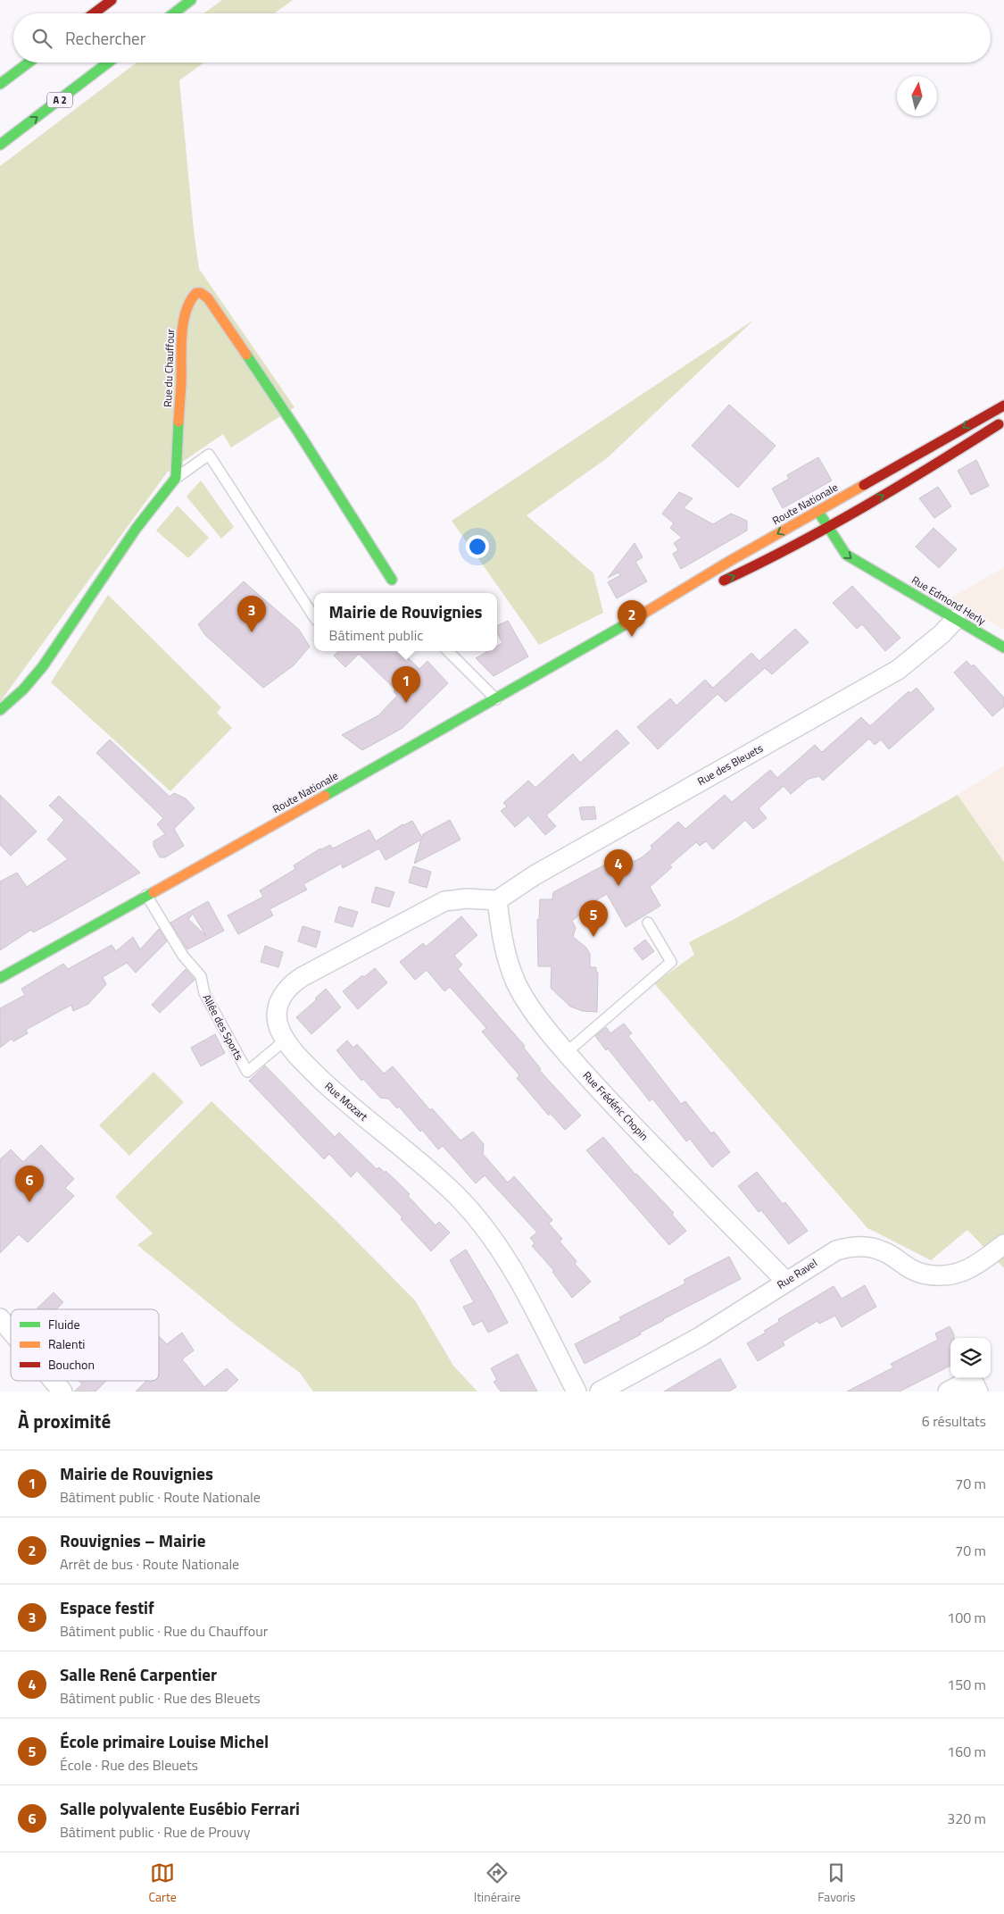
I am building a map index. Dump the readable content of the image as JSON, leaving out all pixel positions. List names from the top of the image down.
{
  "streets": {
    "main road": [
      "A 2",
      "Rue du Chauffour",
      "Route Nationale",
      "Rue Edmond Herly"
    ],
    "street": [
      "Rue des Bleuets",
      "Rue Mozart",
      "Rue Frédéric Chopin",
      "Rue Ravel"
    ],
    "lane": ["Allée des Sports"]
  },
  "crossings": [
    ["Route Nationale", "Rue Edmond Herly"],
    ["Route Nationale", "Allée des Sports"],
    ["Rue Edmond Herly", "Rue des Bleuets"],
    ["Rue des Bleuets", "Rue Mozart"],
    ["Rue des Bleuets", "Rue Frédéric Chopin"],
    ["Allée des Sports", "Rue Mozart"],
    ["Rue Mozart", "Rue Frédéric Chopin"],
    ["Rue Frédéric Chopin", "Rue Ravel"]
  ],
  "legend": ["Fluide", "Ralenti", "Bouchon"],
  "north": "top",
  "page": {
    "search": "Rechercher",
    "popup": ["Mairie de Rouvignies", "Bâtiment public"],
    "pins": [
      "3",
      "2",
      "1",
      "4",
      "5",
      "6"
    ],
    "heading": ["À proximité", "6 résultats"],
    "list": [
      {
        "mark": "1",
        "name": "Mairie de Rouvignies",
        "note": "Bâtiment public · Route Nationale",
        "value": "70 m"
      },
      {
        "mark": "2",
        "name": "Rouvignies – Mairie",
        "note": "Arrêt de bus · Route Nationale",
        "value": "70 m"
      },
      {
        "mark": "3",
        "name": "Espace festif",
        "note": "Bâtiment public · Rue du Chauffour",
        "value": "100 m"
      },
      {
        "mark": "4",
        "name": "Salle René Carpentier",
        "note": "Bâtiment public · Rue des Bleuets",
        "value": "150 m"
      },
      {
        "mark": "5",
        "name": "École primaire Louise Michel",
        "note": "École · Rue des Bleuets",
        "value": "160 m"
      },
      {
        "mark": "6",
        "name": "Salle polyvalente Eusébio Ferrari",
        "note": "Bâtiment public · Rue de Prouvy",
        "value": "320 m"
      }
    ],
    "nav": ["Carte", "Itinéraire", "Favoris"]
  }
}
